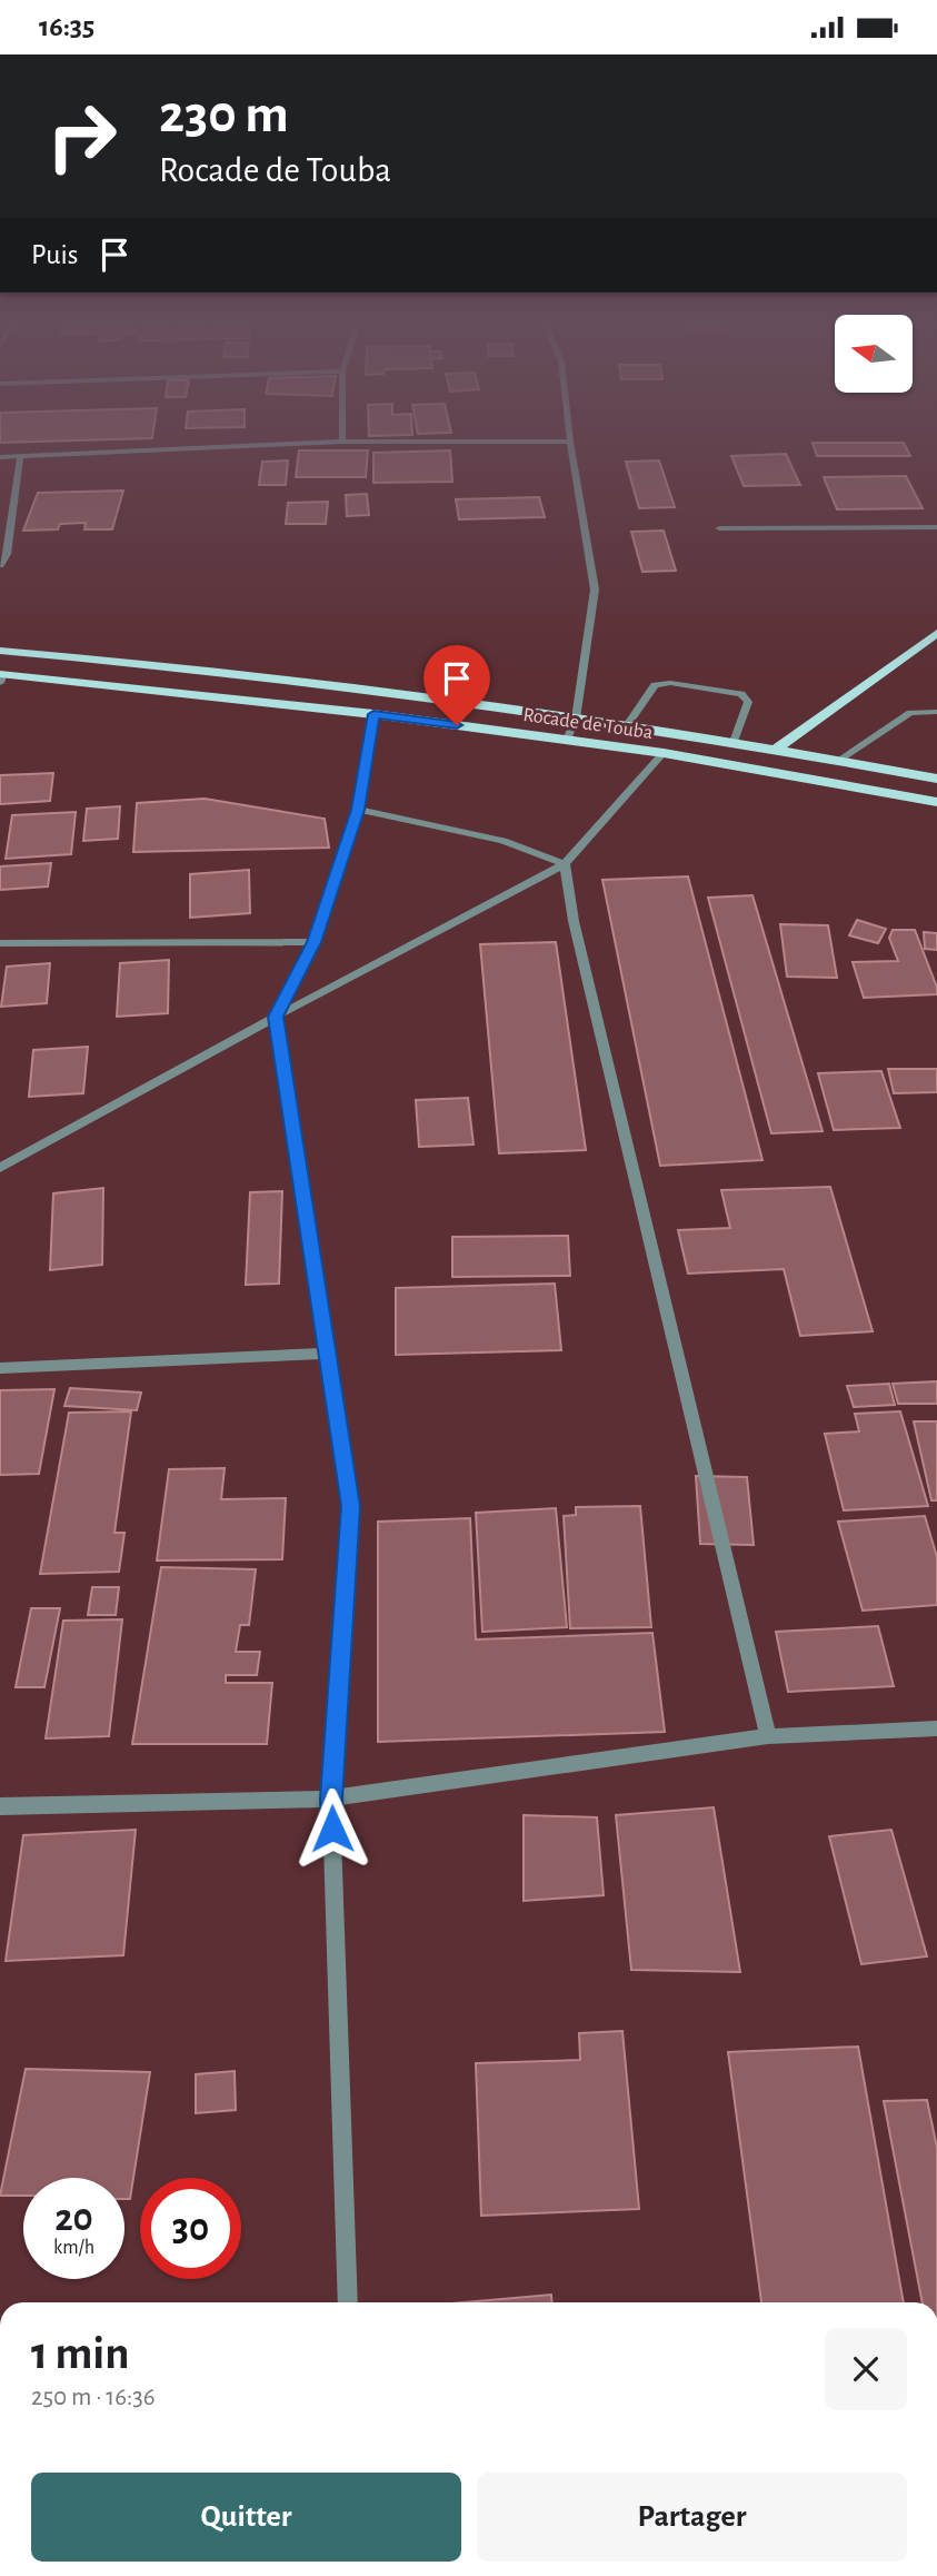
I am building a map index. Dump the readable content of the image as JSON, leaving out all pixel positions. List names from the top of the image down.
{
  "streets": {
    "main road": ["Rocade de Touba"]
  },
  "north": "left",
  "page": {
    "status": "16:35",
    "turn": ["230 m", "Rocade de Touba"],
    "then": "Puis",
    "speed": "20 km/h",
    "limit": "30",
    "heading": ["1 min", "250 m · 16:36"],
    "buttons": ["Quitter", "Partager"]
  }
}
